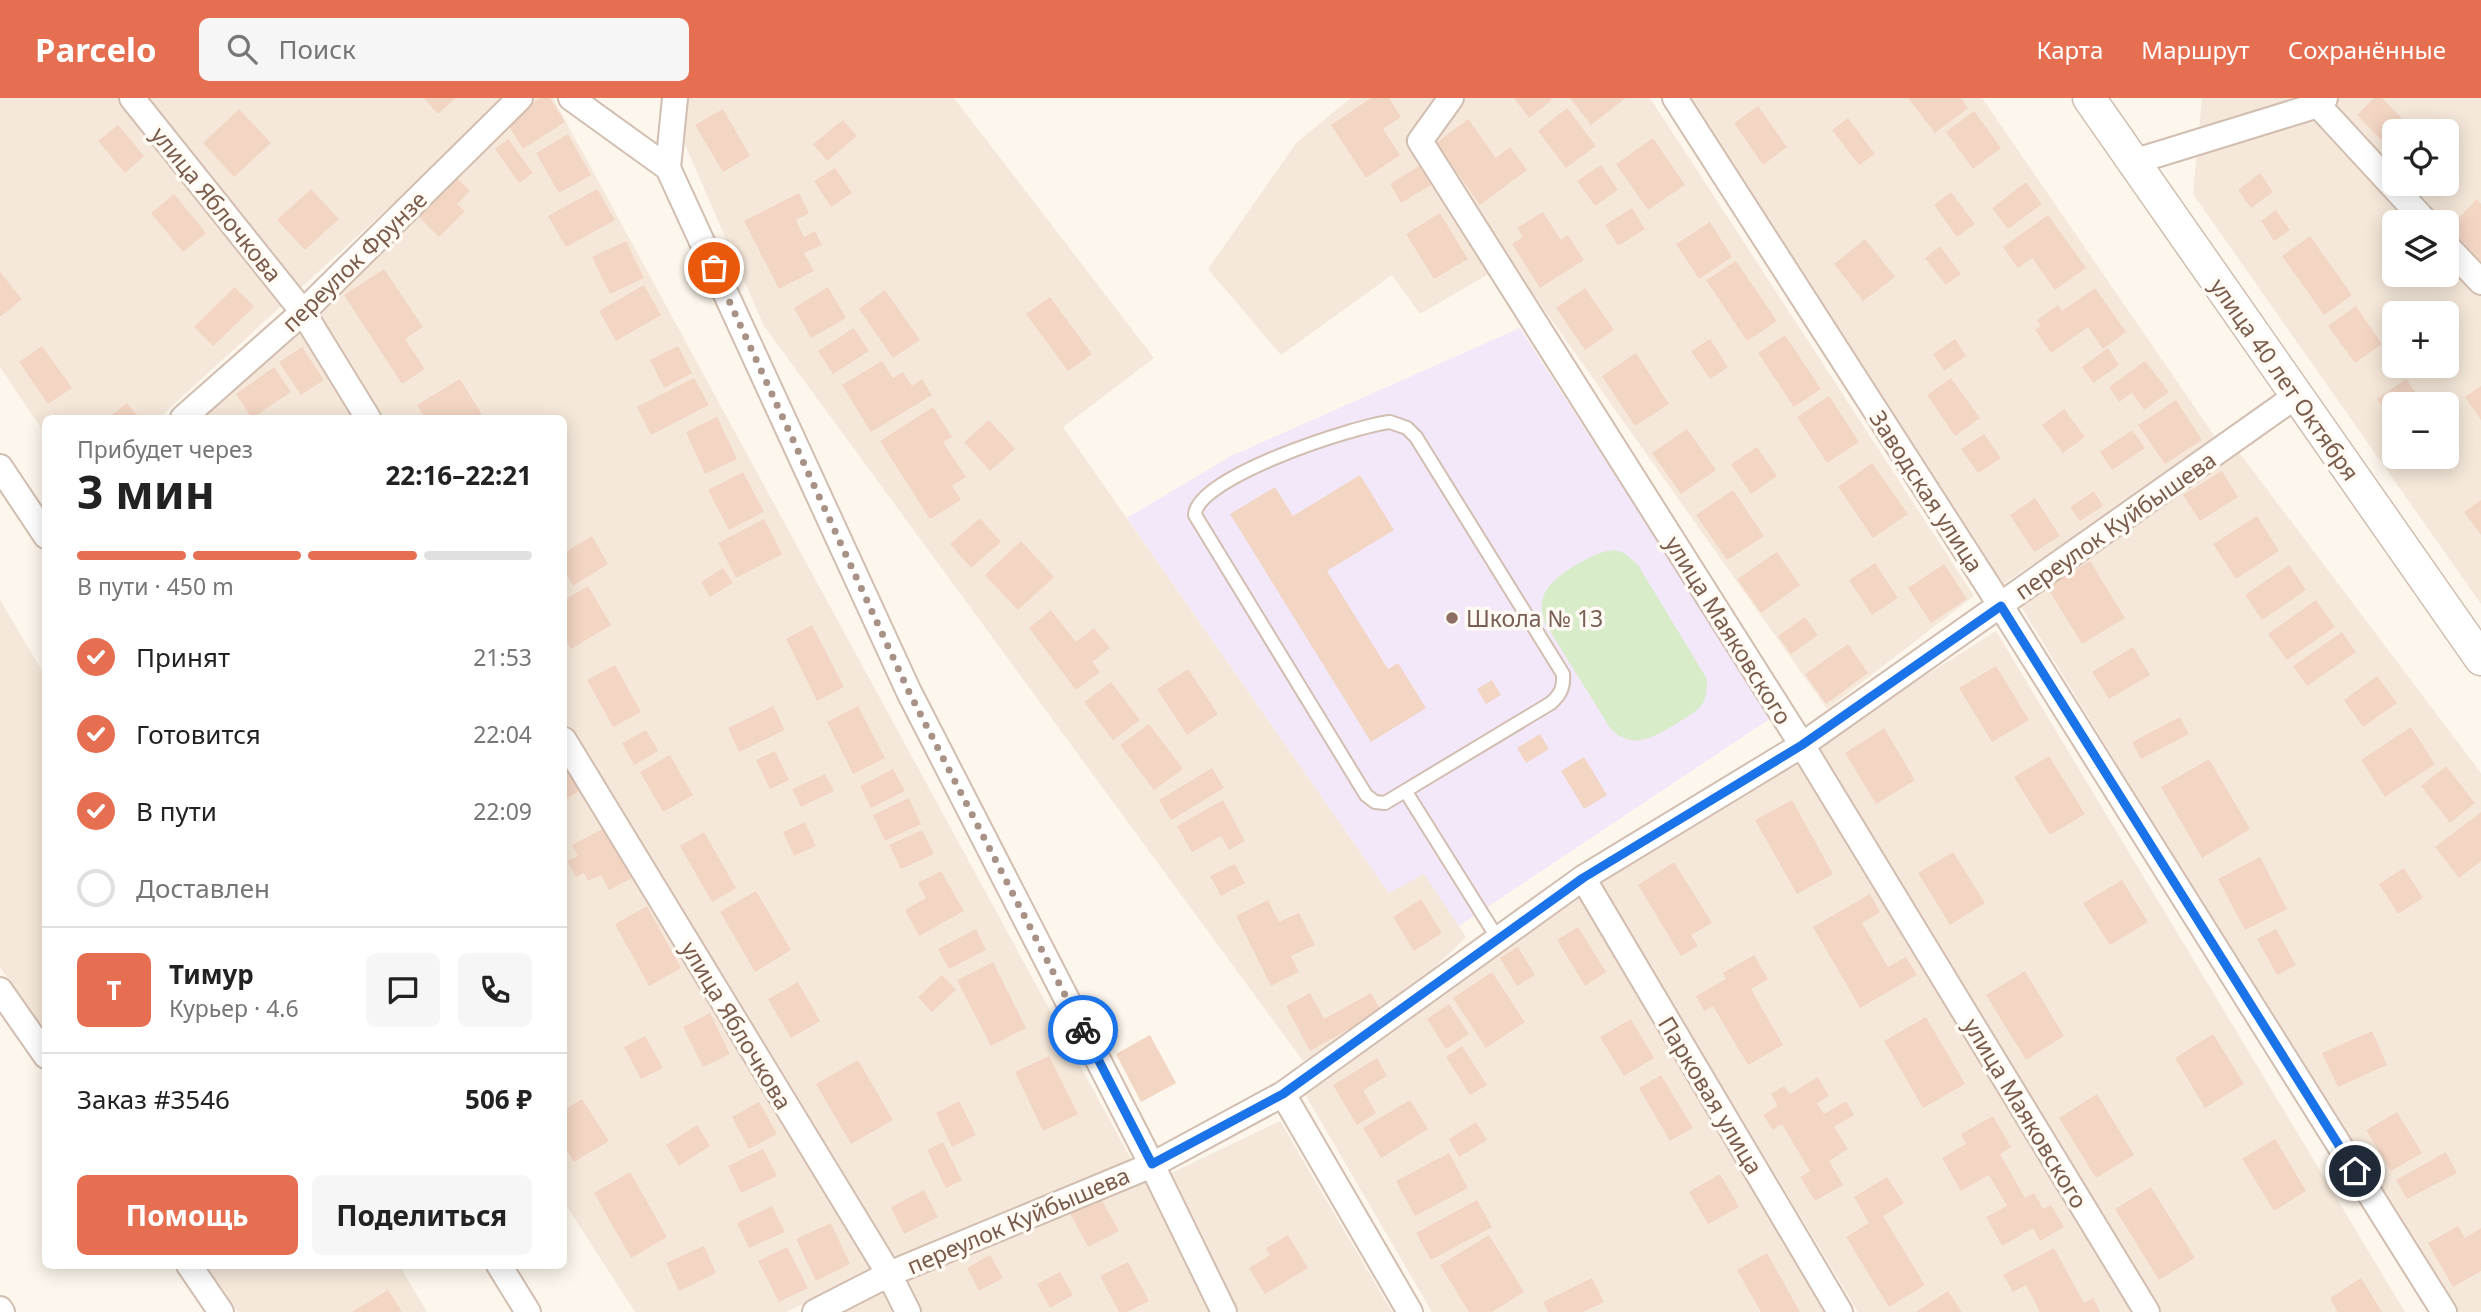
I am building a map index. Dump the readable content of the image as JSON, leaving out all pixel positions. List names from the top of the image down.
{
  "streets": {
    "street": [
      "улица Яблочкова",
      "переулок Фрунзе",
      "улица 40 лет Октября",
      "Заводская улица",
      "переулок Куйбышева",
      "улица Маяковского",
      "Парковая улица"
    ]
  },
  "crossings": [
    ["улица Яблочкова", "переулок Фрунзе"],
    ["улица Яблочкова", "переулок Куйбышева"],
    ["улица 40 лет Октября", "переулок Куйбышева"],
    ["Заводская улица", "переулок Куйбышева"],
    ["переулок Куйбышева", "улица Маяковского"],
    ["переулок Куйбышева", "Парковая улица"]
  ],
  "places": ["Школа № 13"],
  "page": {
    "header": "Parcelo",
    "search": "Поиск",
    "nav": ["Карта", "Маршрут", "Сохранённые"],
    "map_buttons": ["+", "−"],
    "heading": ["3 мин", "Прибудет через", "22:16–22:21"],
    "panel": [
      "Тимур",
      "Курьер · 4.6",
      "Заказ #3546",
      "506 ₽"
    ],
    "bar": "В пути · 450 m",
    "list": [
      ["Принят", "21:53"],
      ["Готовится", "22:04"],
      ["В пути", "22:09"],
      "Доставлен"
    ],
    "round": "Т",
    "buttons": ["Помощь", "Поделиться"]
  }
}
